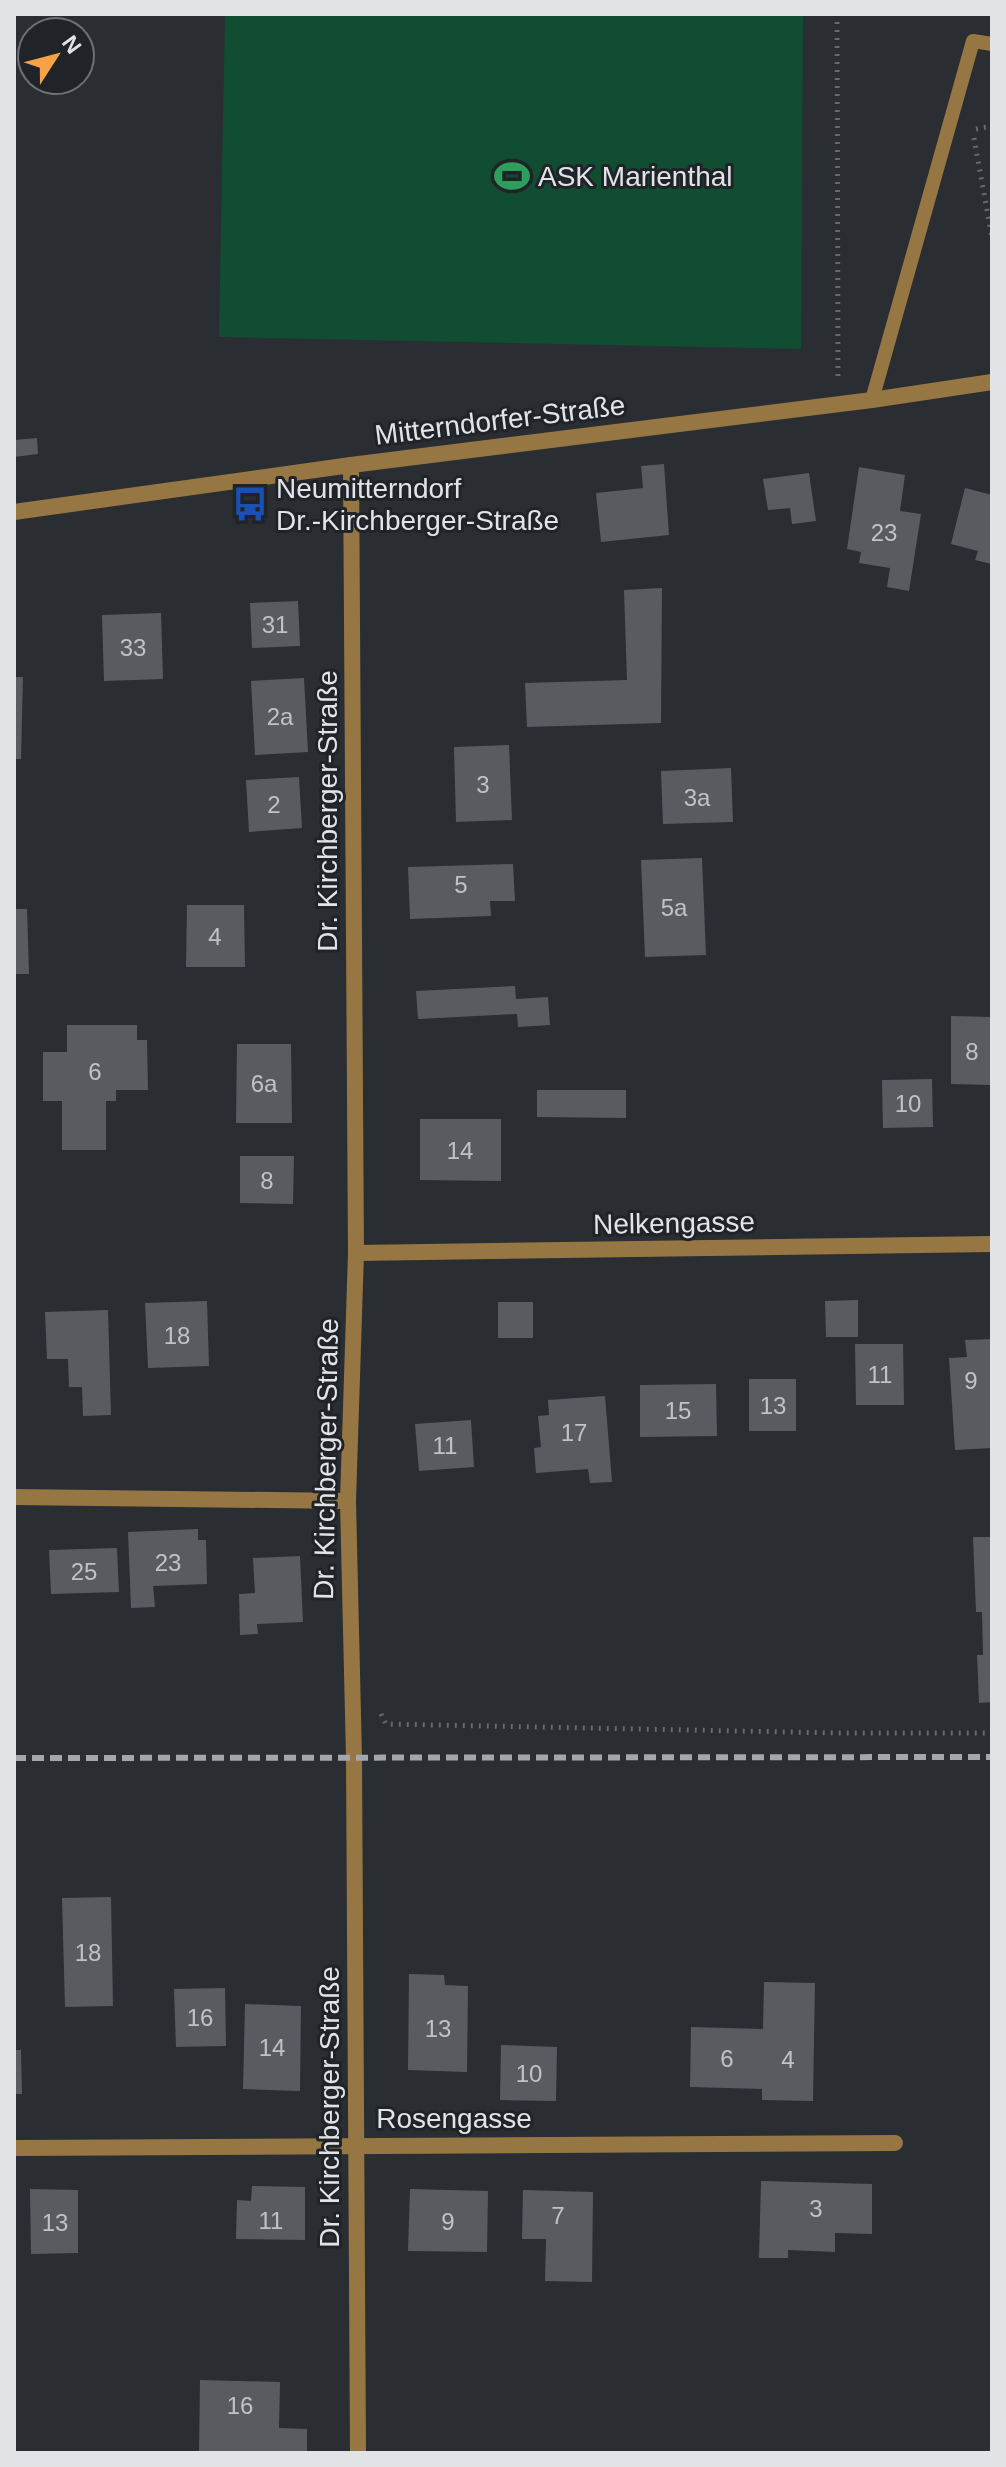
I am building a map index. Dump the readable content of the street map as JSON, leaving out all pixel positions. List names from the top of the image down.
{
  "streets": {
    "street": [
      "Mitterndorfer-Straße",
      "Dr. Kirchberger-Straße",
      "Nelkengasse",
      "Rosengasse"
    ]
  },
  "crossings": [
    ["Mitterndorfer-Straße", "Dr. Kirchberger-Straße"],
    ["Dr. Kirchberger-Straße", "Nelkengasse"],
    ["Dr. Kirchberger-Straße", "Rosengasse"]
  ],
  "places": {
    "sports": ["ASK Marienthal"],
    "bus stop": ["Neumitterndorf Dr.-Kirchberger-Straße"]
  },
  "house_numbers": [
    "23",
    "31",
    "33",
    "2a",
    "3",
    "3a",
    "2",
    "5",
    "5a",
    "4",
    "8",
    "6",
    "6a",
    "10",
    "14",
    "8",
    "18",
    "11",
    "9",
    "13",
    "15",
    "17",
    "11",
    "23",
    "25",
    "18",
    "16",
    "13",
    "14",
    "6",
    "4",
    "10",
    "3",
    "7",
    "11",
    "9",
    "13",
    "16"
  ],
  "north": "top right"
}
